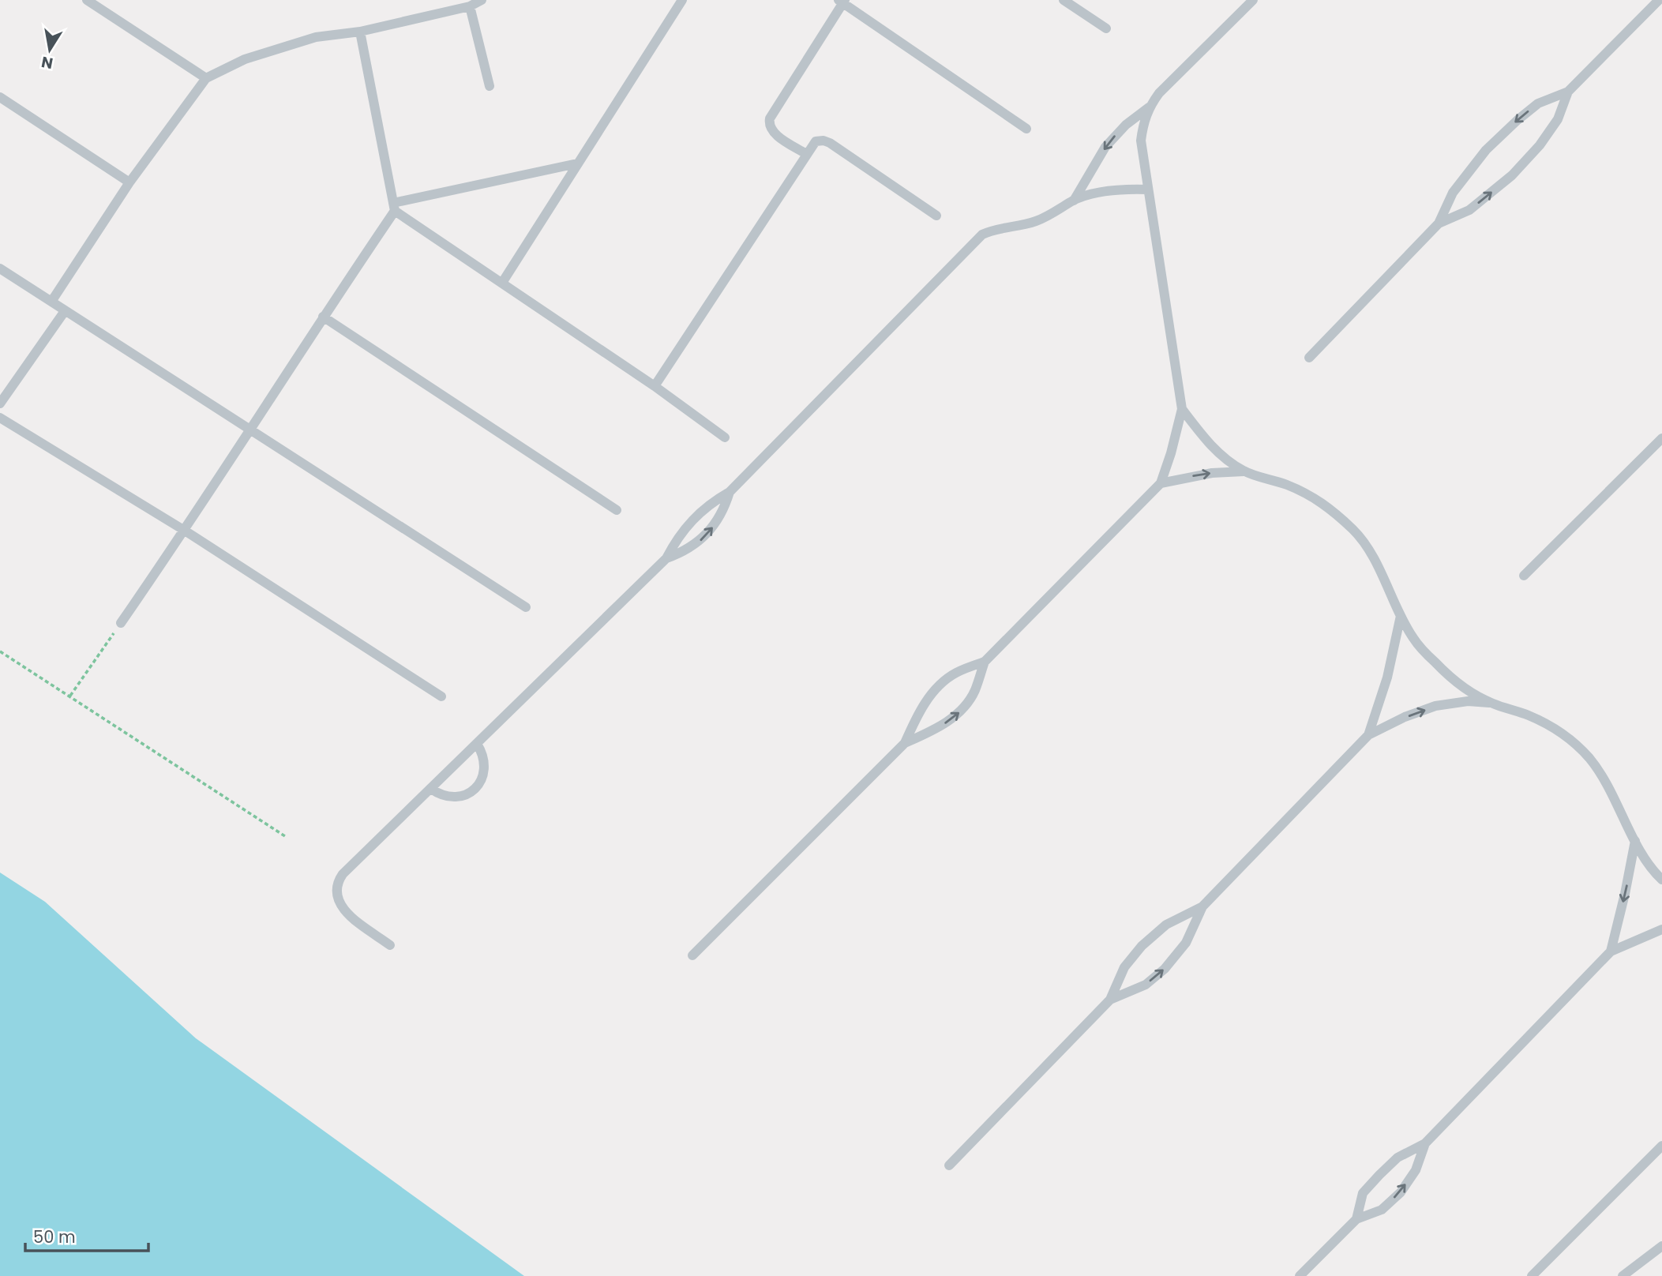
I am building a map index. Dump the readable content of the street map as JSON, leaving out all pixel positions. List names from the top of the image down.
{
  "scale_bar": "50 m",
  "north": "bottom"
}
